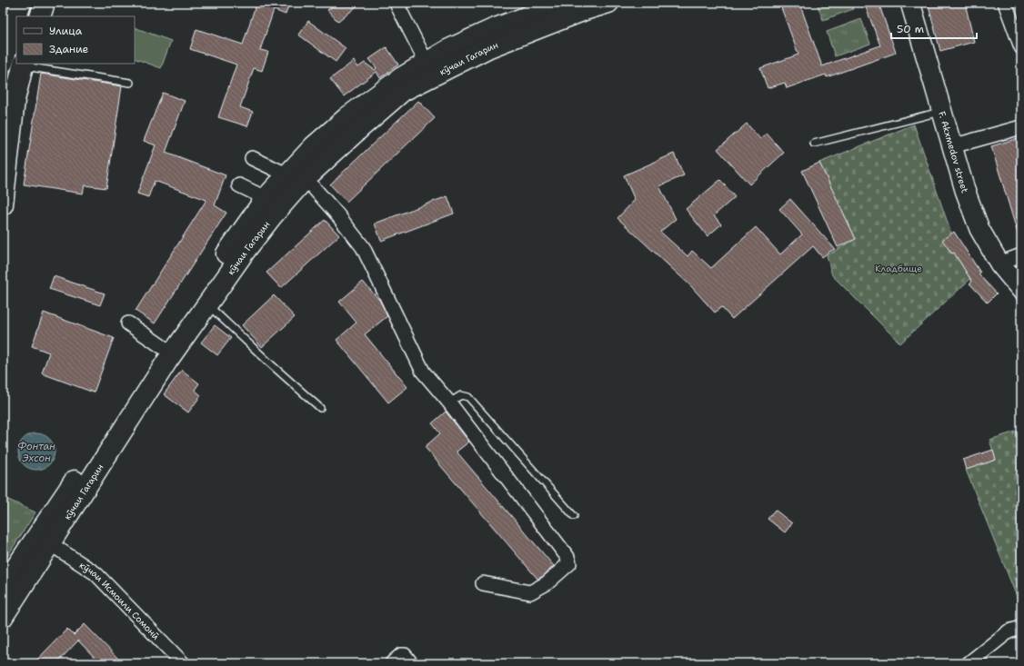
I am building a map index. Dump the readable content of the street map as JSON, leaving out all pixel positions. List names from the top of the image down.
{
  "streets": {
    "main road": ["кӯчаи Гагарин", "F. Akxmedov street"],
    "street": ["кӯчаи Исмоили Сомонӣ"]
  },
  "crossings": [
    ["кӯчаи Гагарин", "кӯчаи Исмоили Сомонӣ"]
  ],
  "water": ["Фонтан Эхсон"],
  "parks": ["Кладбище"],
  "legend": ["Улица", "Здание"],
  "scale_bar": "50 m"
}
